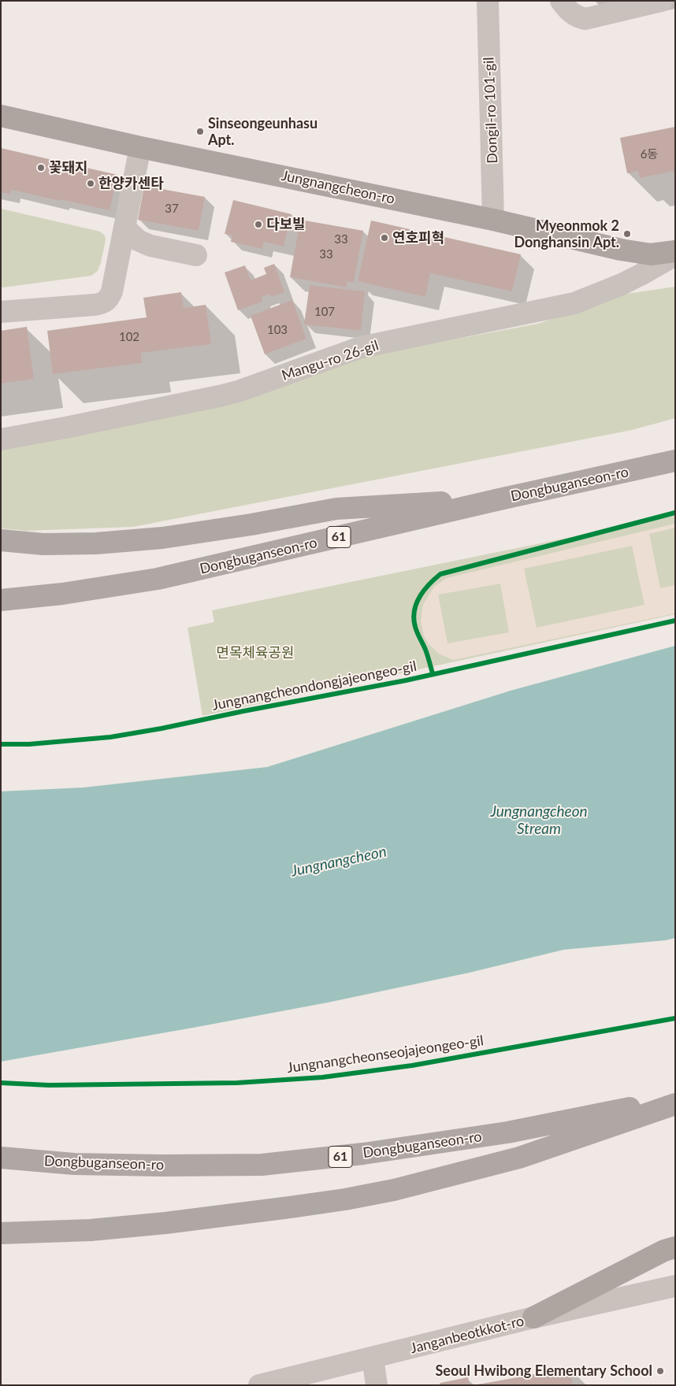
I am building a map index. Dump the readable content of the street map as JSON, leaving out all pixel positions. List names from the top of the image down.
{
  "streets": {
    "highway": ["Dongbuganseon-ro", "61"],
    "main road": ["Jungnangcheon-ro"],
    "street": ["Dongil-ro 101-gil", "Mangu-ro 26-gil", "Janganbeotkkot-ro"],
    "cycle path": ["Jungnangcheondongjajeongeo-gil", "Jungnangcheonseojajeongeo-gil"]
  },
  "crossings": [
    ["Dongil-ro 101-gil", "Jungnangcheon-ro"]
  ],
  "water": ["Jungnangcheon Stream", "Jungnangcheon"],
  "parks": ["면목체육공원"],
  "places": [
    "Sinseongeunhasu Apt.",
    "꽃돼지",
    "한양카센타",
    "다보빌",
    "Myeonmok 2 Donghansin Apt.",
    "연호피혁",
    "Seoul Hwibong Elementary School"
  ],
  "house_numbers": [
    "6동",
    "37",
    "33",
    "33",
    "107",
    "103",
    "102"
  ]
}
